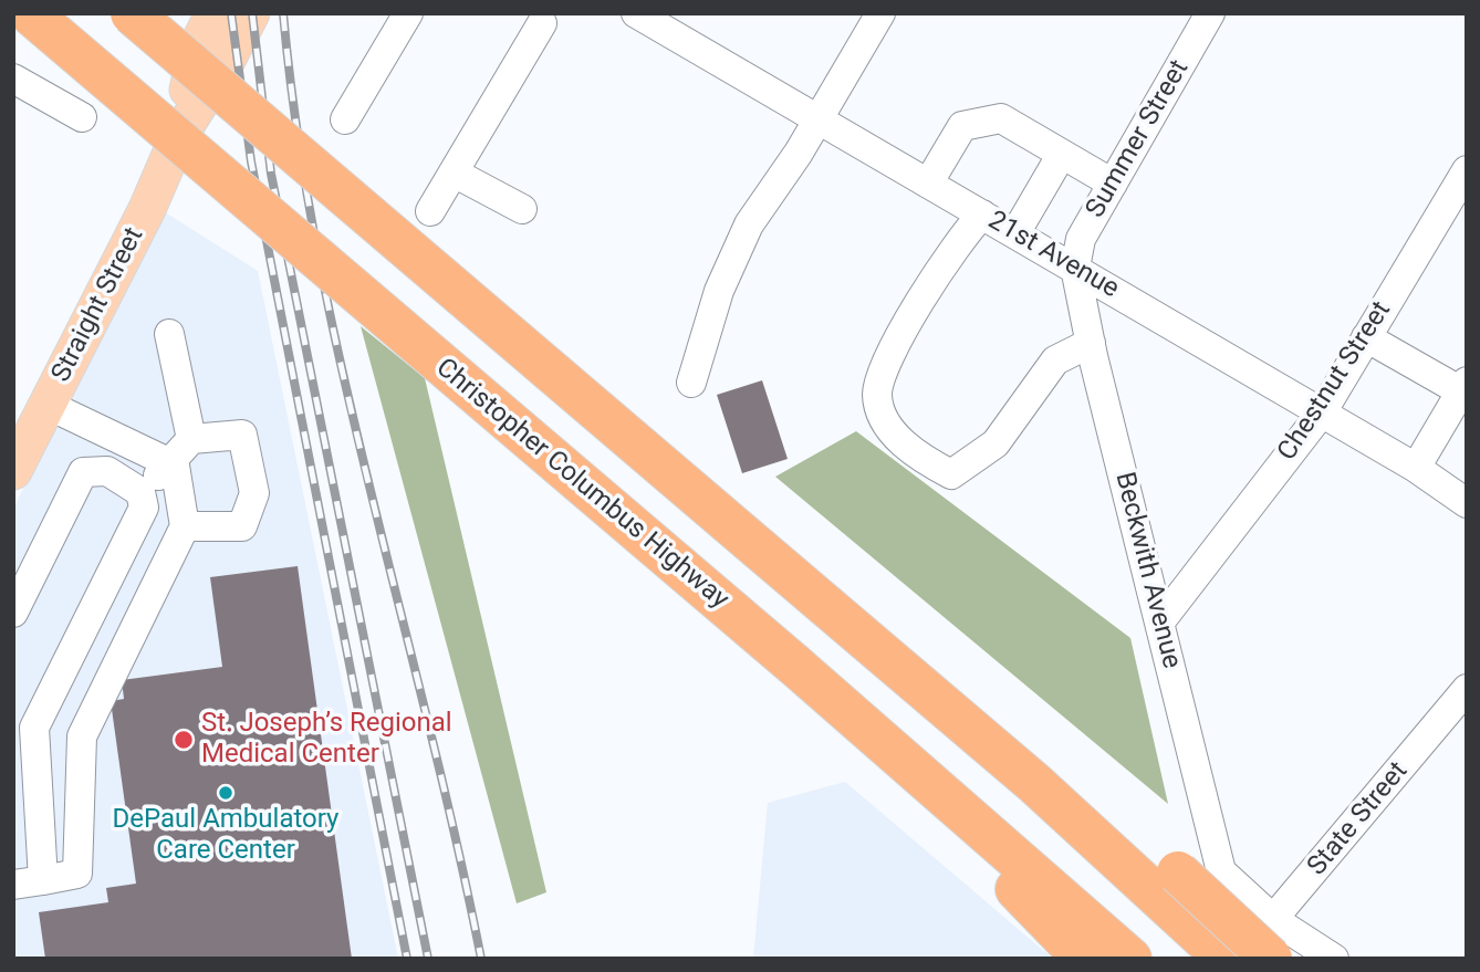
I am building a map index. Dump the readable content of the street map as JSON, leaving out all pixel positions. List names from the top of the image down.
{
  "streets": {
    "highway": ["Christopher Columbus Highway"],
    "main road": ["Straight Street"],
    "street": [
      "Summer Street",
      "21st Avenue",
      "Chestnut Street",
      "Beckwith Avenue",
      "State Street"
    ]
  },
  "crossings": [
    ["Summer Street", "21st Avenue"],
    ["Summer Street", "Beckwith Avenue"],
    ["21st Avenue", "Chestnut Street"],
    ["21st Avenue", "Beckwith Avenue"],
    ["Chestnut Street", "Beckwith Avenue"],
    ["Beckwith Avenue", "State Street"]
  ],
  "places": ["St. Joseph’s Regional Medical Center", "DePaul Ambulatory Care Center"]
}
